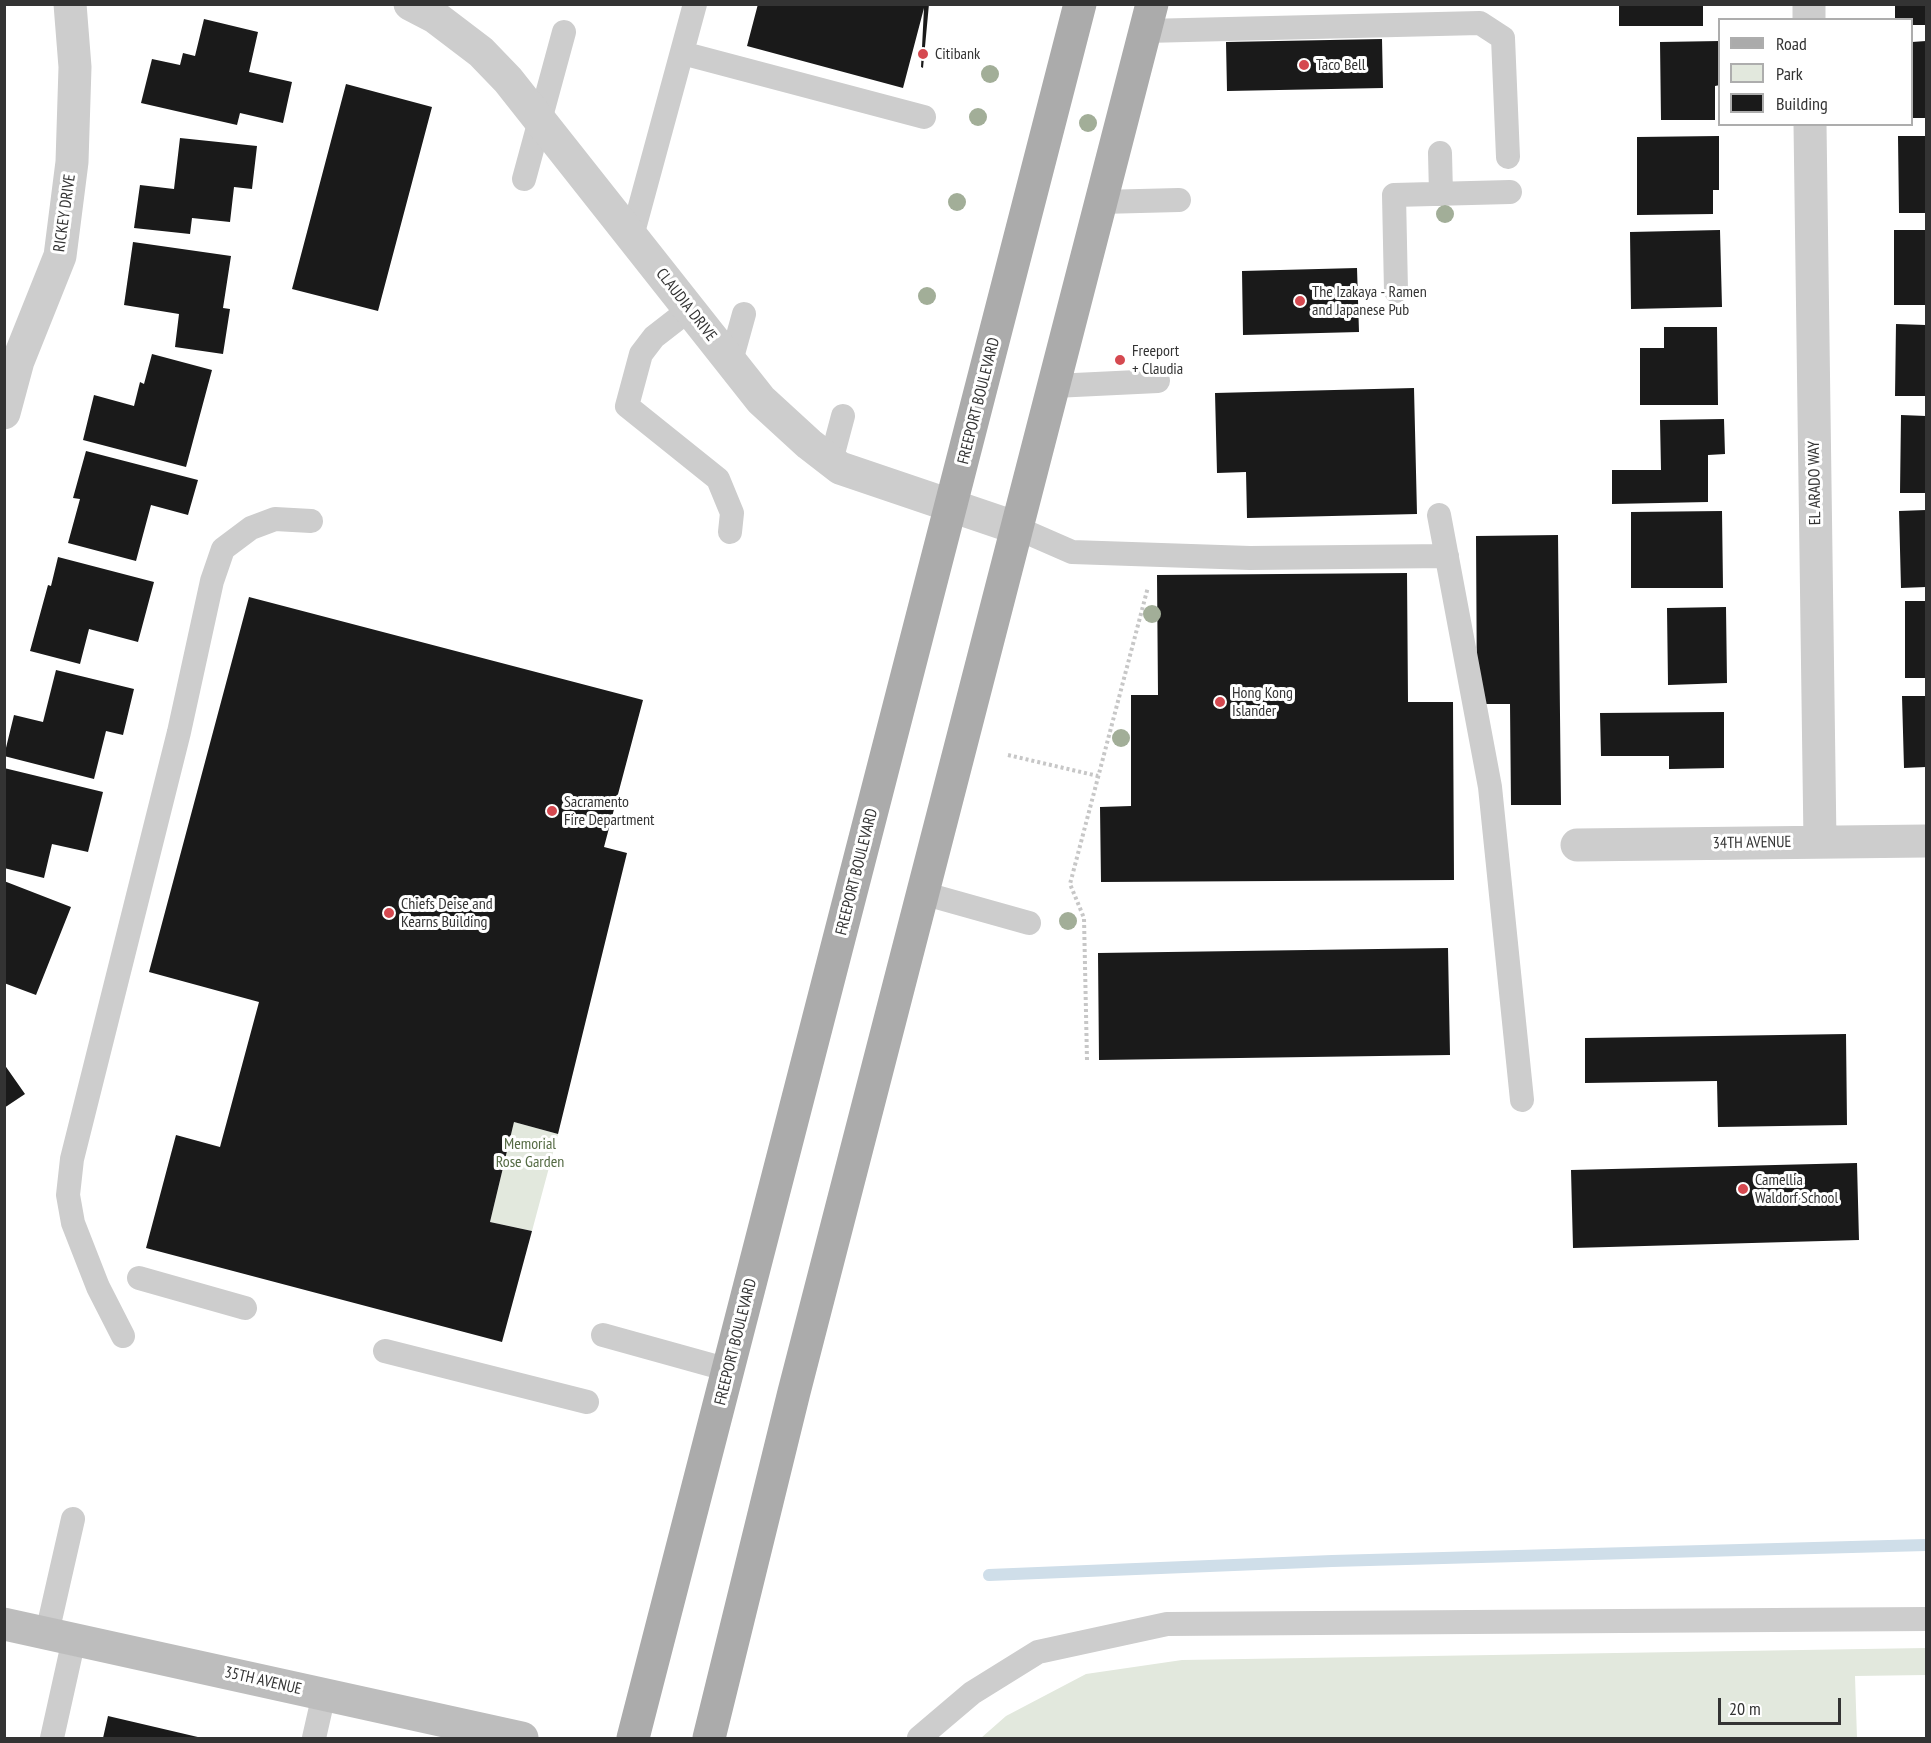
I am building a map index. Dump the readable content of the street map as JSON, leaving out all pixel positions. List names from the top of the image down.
{
  "streets": {
    "main road": ["FREEPORT BOULEVARD"],
    "street": [
      "RICKEY DRIVE",
      "CLAUDIA DRIVE",
      "EL ARADO WAY",
      "34TH AVENUE",
      "35TH AVENUE"
    ]
  },
  "crossings": [
    ["CLAUDIA DRIVE", "FREEPORT BOULEVARD"],
    ["EL ARADO WAY", "34TH AVENUE"]
  ],
  "parks": ["Memorial Rose Garden"],
  "places": [
    "Citibank",
    "Taco Bell",
    "The Izakaya - Ramen and Japanese Pub",
    "Freeport + Claudia",
    "Hong Kong Islander",
    "Sacramento Fire Department",
    "Chiefs Deise and Kearns Building",
    "Camellia Waldorf School"
  ],
  "legend": ["Road", "Park", "Building"],
  "scale_bar": "20 m"
}
